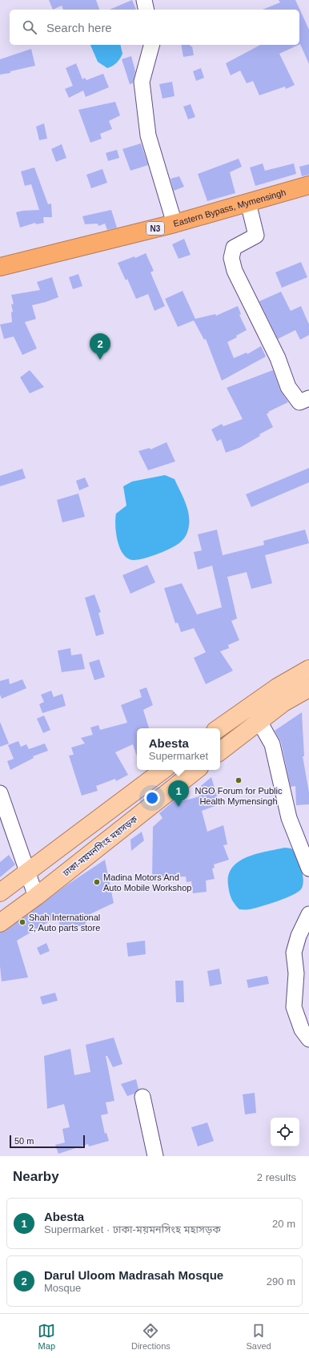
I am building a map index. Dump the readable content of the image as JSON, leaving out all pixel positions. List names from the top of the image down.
{
  "streets": {
    "highway": ["Eastern Bypass, Mymensingh", "N3"],
    "main road": ["ঢাকা-ময়মনসিংহ মহাসড়ক"]
  },
  "places": ["NGO Forum for Public Health Mymensingh", "Madina Motors And Auto Mobile Workshop", "Shah International 2, Auto parts store"],
  "scale_bar": "50 m",
  "page": {
    "search": "Search here",
    "pins": ["2", "1"],
    "popup": ["Abesta", "Supermarket"],
    "scale": "50 m",
    "heading": ["Nearby", "2 results"],
    "list": [
      {
        "mark": "1",
        "name": "Abesta",
        "note": "Supermarket · ঢাকা-ময়মনসিংহ মহাসড়ক",
        "value": "20 m"
      },
      {
        "mark": "2",
        "name": "Darul Uloom Madrasah Mosque",
        "note": "Mosque",
        "value": "290 m"
      }
    ],
    "nav": ["Map", "Directions", "Saved"]
  }
}
